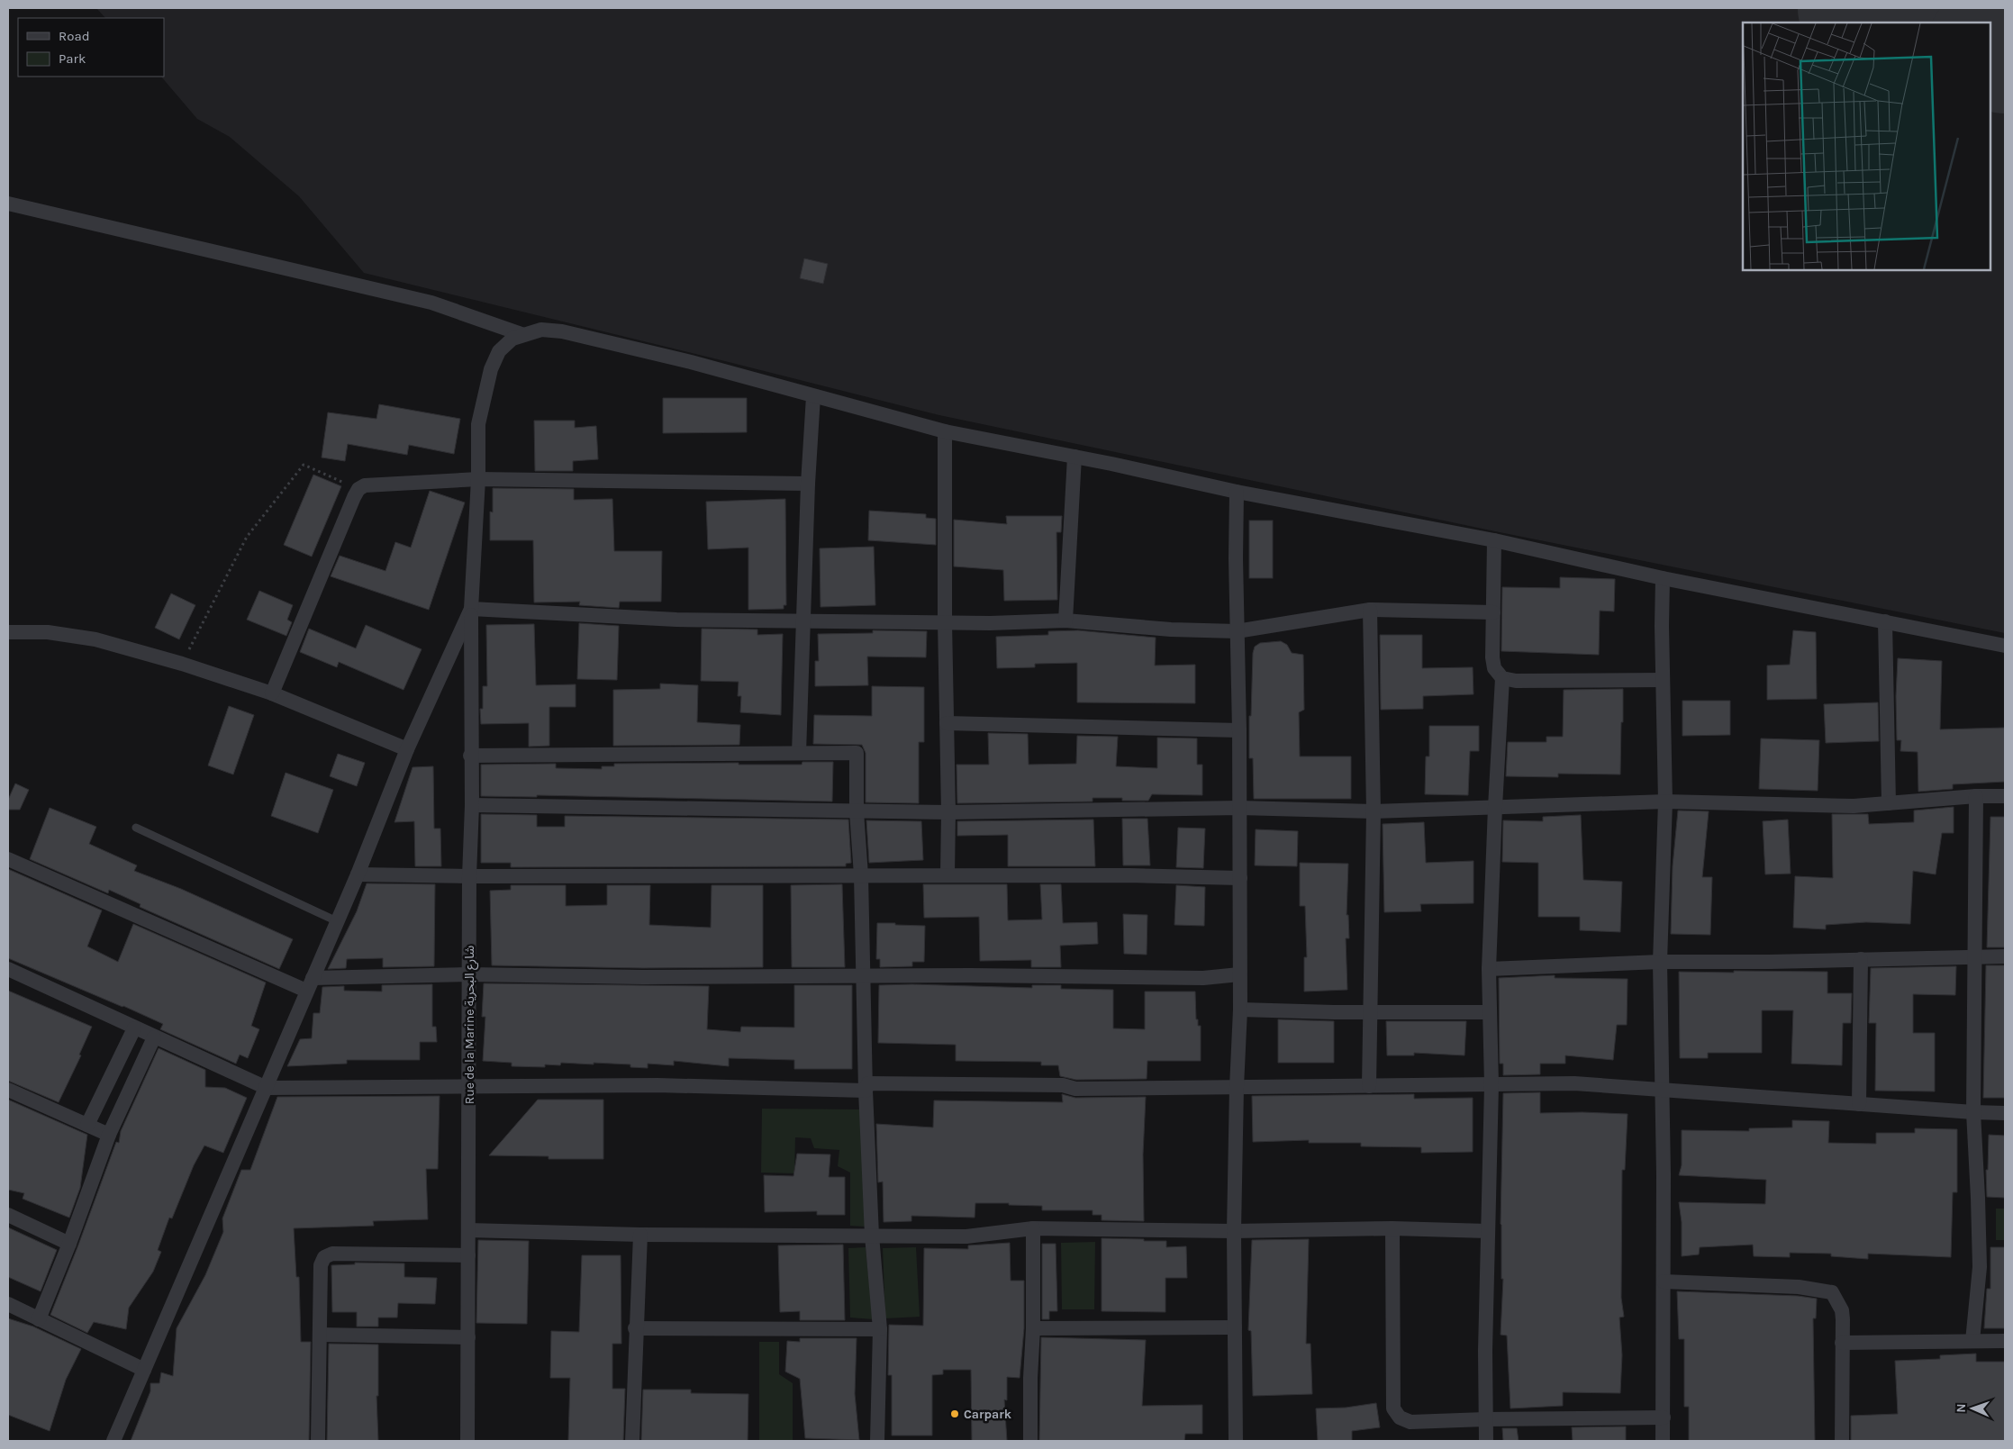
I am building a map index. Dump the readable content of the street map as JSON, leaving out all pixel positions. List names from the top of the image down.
{
  "streets": {
    "street": ["Rue de la Marine شارع البحرية"]
  },
  "places": ["Carpark"],
  "legend": ["Road", "Park"],
  "north": "left"
}
